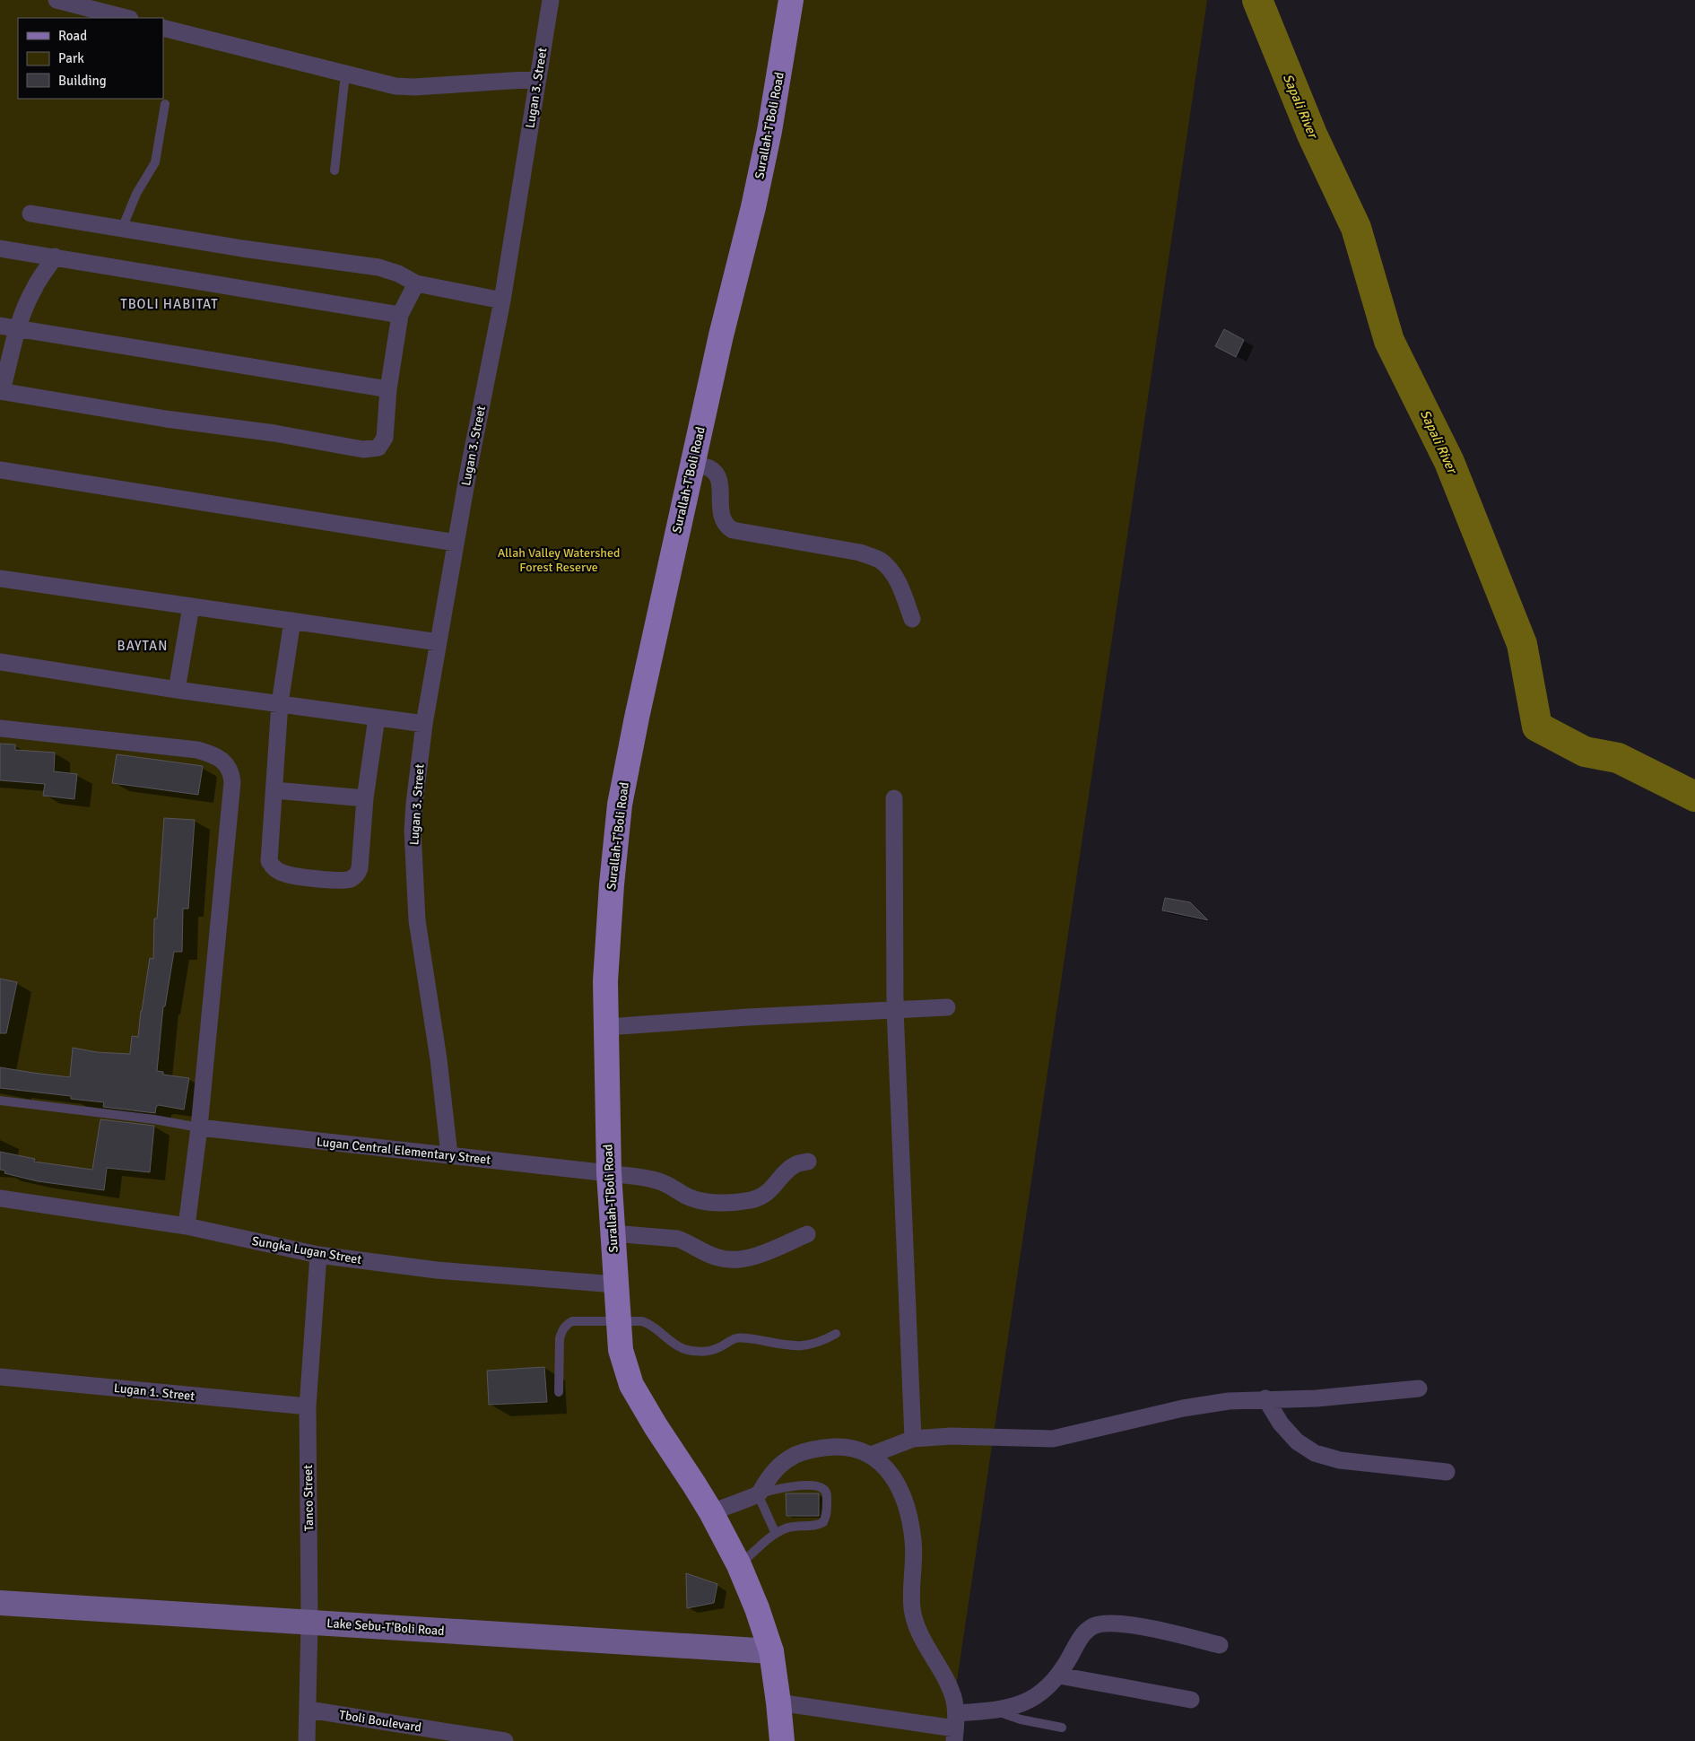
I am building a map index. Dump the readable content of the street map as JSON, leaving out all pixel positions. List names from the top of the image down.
{
  "streets": {
    "main road": ["Surallah-T'Boli Road", "Lake Sebu-T'Boli Road"],
    "street": [
      "Lugan 3. Street",
      "Lugan Central Elementary Street",
      "Sungka Lugan Street",
      "Lugan 1. Street",
      "Tanco Street",
      "Tboli Boulevard"
    ]
  },
  "crossings": [
    ["Lugan 3. Street", "Lugan Central Elementary Street"],
    ["Surallah-T'Boli Road", "Lugan Central Elementary Street"],
    ["Surallah-T'Boli Road", "Sungka Lugan Street"],
    ["Surallah-T'Boli Road", "Lake Sebu-T'Boli Road"],
    ["Sungka Lugan Street", "Tanco Street"],
    ["Lugan 1. Street", "Tanco Street"],
    ["Tanco Street", "Lake Sebu-T'Boli Road"],
    ["Tanco Street", "Tboli Boulevard"]
  ],
  "districts": ["TBOLI HABITAT", "BAYTAN"],
  "water": ["Sapali River"],
  "parks": ["Allah Valley Watershed Forest Reserve"],
  "legend": ["Road", "Park", "Building"]
}
